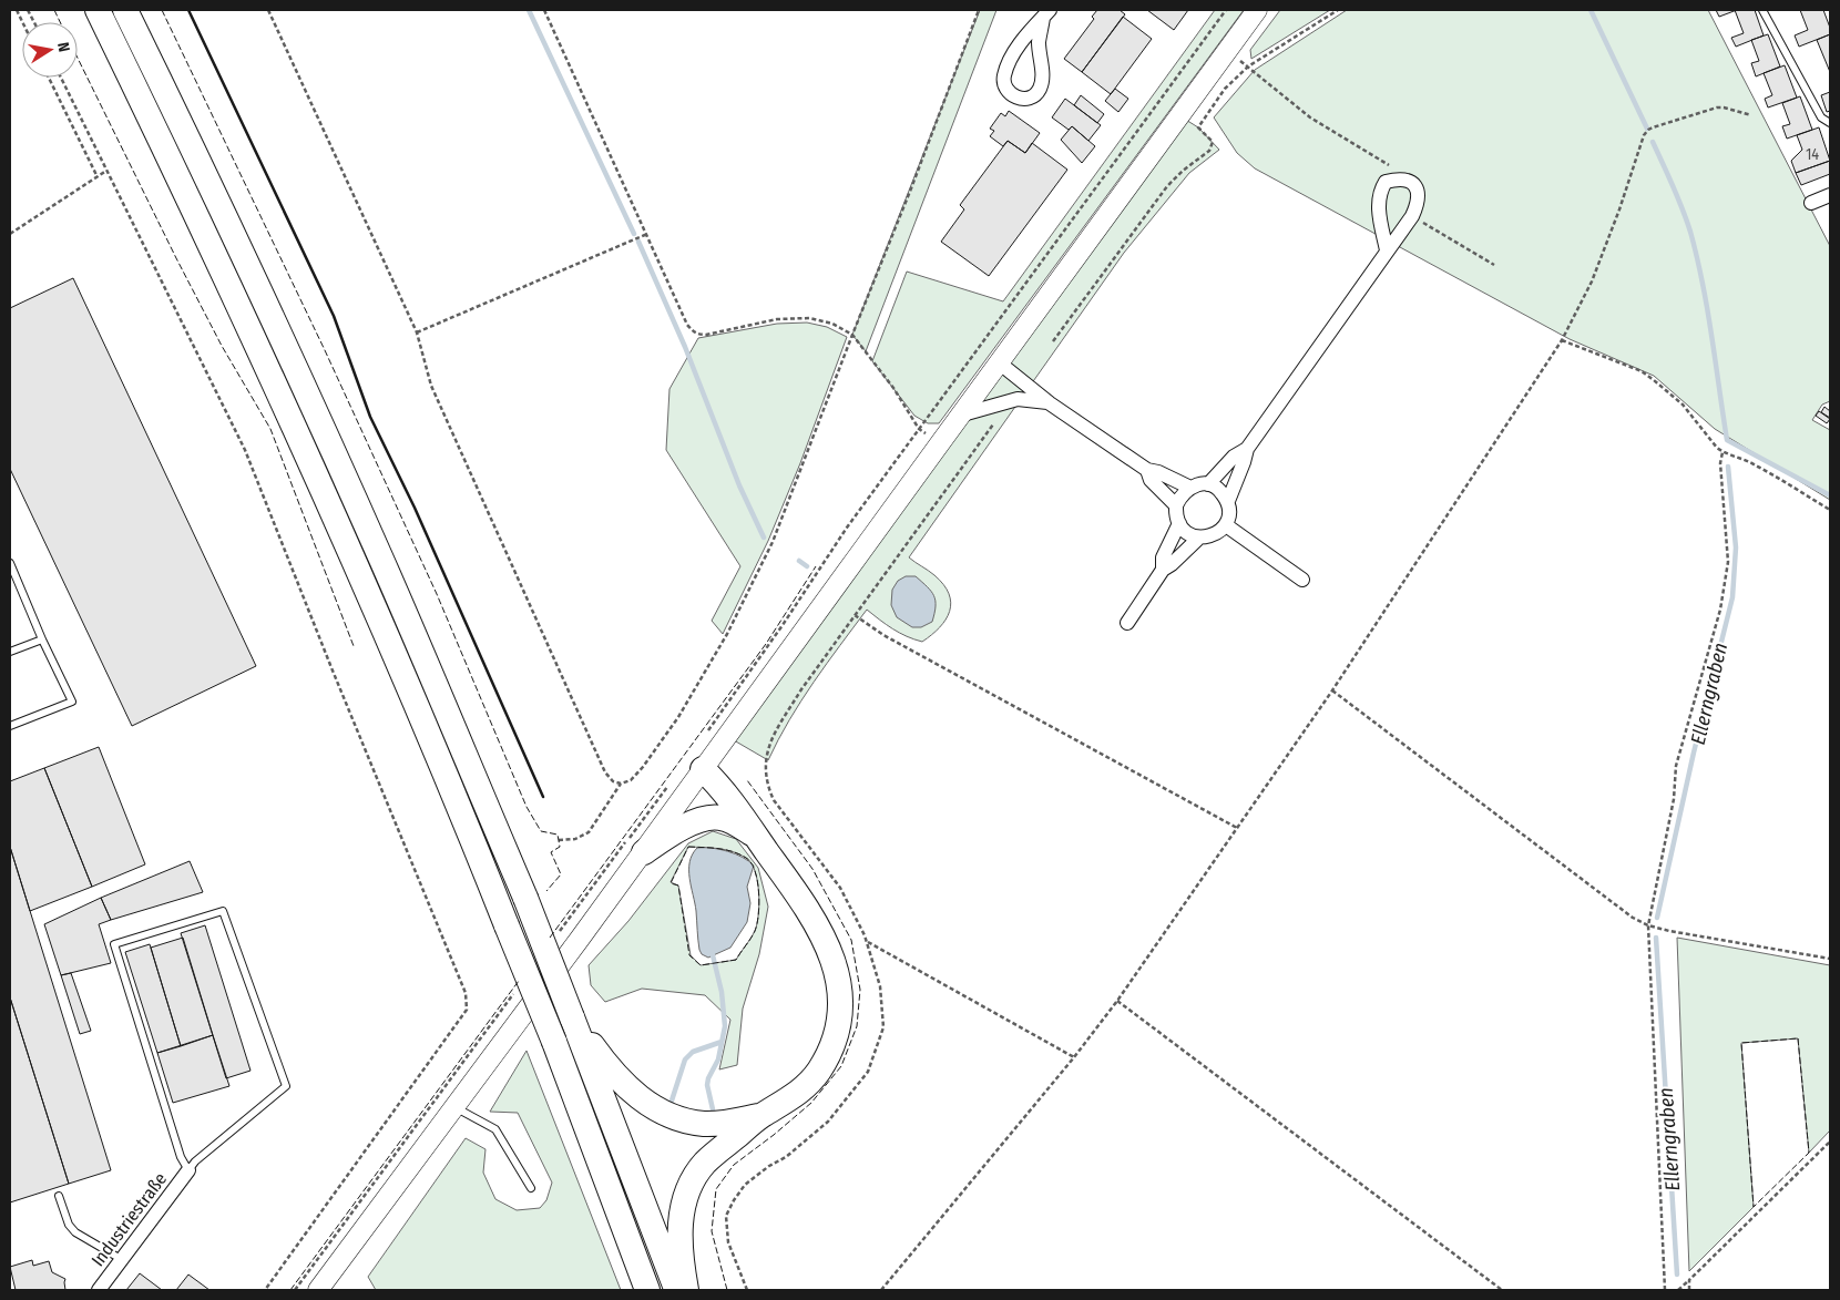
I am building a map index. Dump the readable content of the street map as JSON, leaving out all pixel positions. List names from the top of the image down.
{
  "streets": {
    "street": ["Industriestraße"]
  },
  "water": ["Ellerngraben"],
  "house_numbers": ["14"],
  "north": "right"
}
